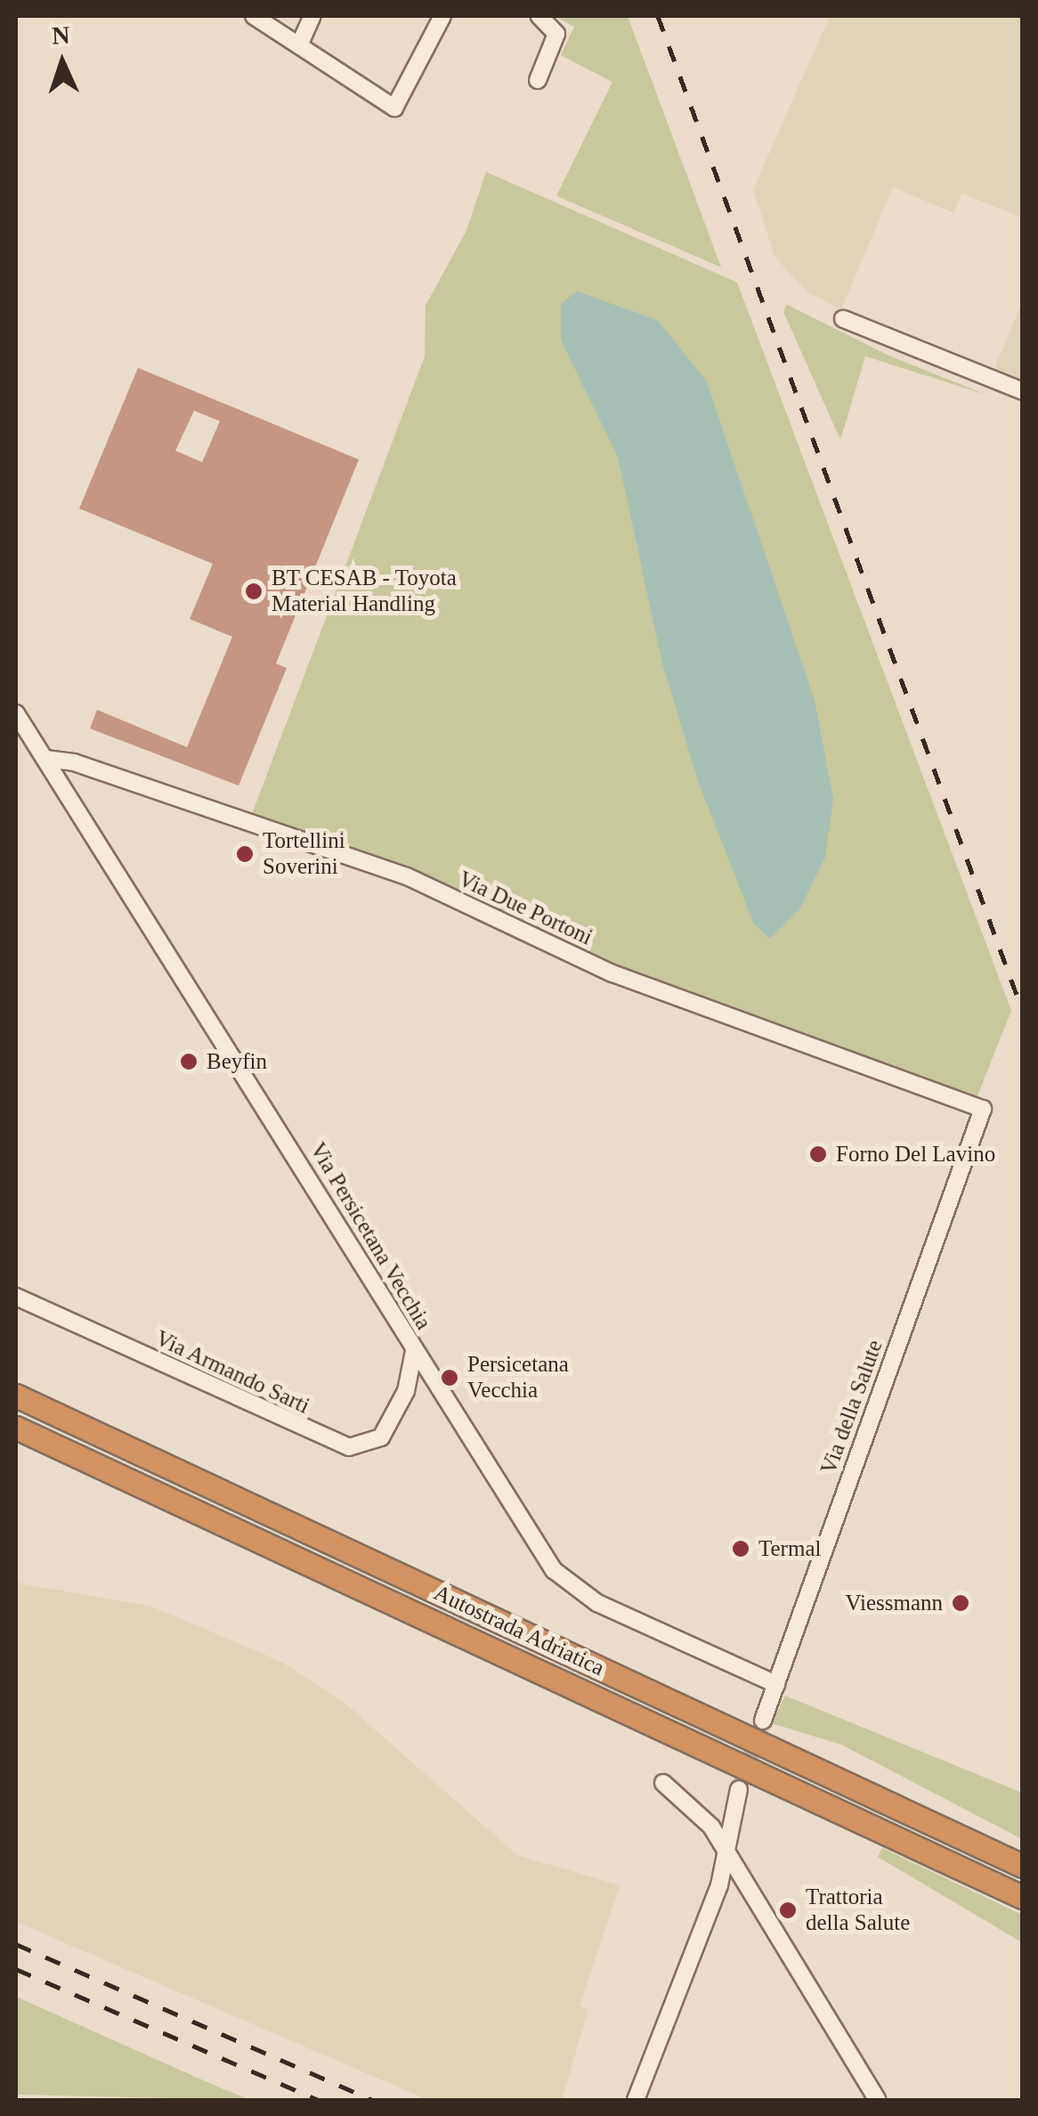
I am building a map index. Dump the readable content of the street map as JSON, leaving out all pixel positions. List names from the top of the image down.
{
  "streets": {
    "highway": ["Autostrada Adriatica"],
    "street": [
      "Via Due Portoni",
      "Via Persicetana Vecchia",
      "Via Armando Sarti",
      "Via della Salute"
    ]
  },
  "crossings": [
    ["Via Due Portoni", "Via Persicetana Vecchia"],
    ["Via Due Portoni", "Via della Salute"],
    ["Via Persicetana Vecchia", "Via Armando Sarti"],
    ["Via Persicetana Vecchia", "Via della Salute"]
  ],
  "places": [
    "BT CESAB - Toyota Material Handling",
    "Tortellini Soverini",
    "Beyfin",
    "Forno Del Lavino",
    "Persicetana Vecchia",
    "Termal",
    "Viessmann",
    "Trattoria della Salute"
  ],
  "north": "top"
}
